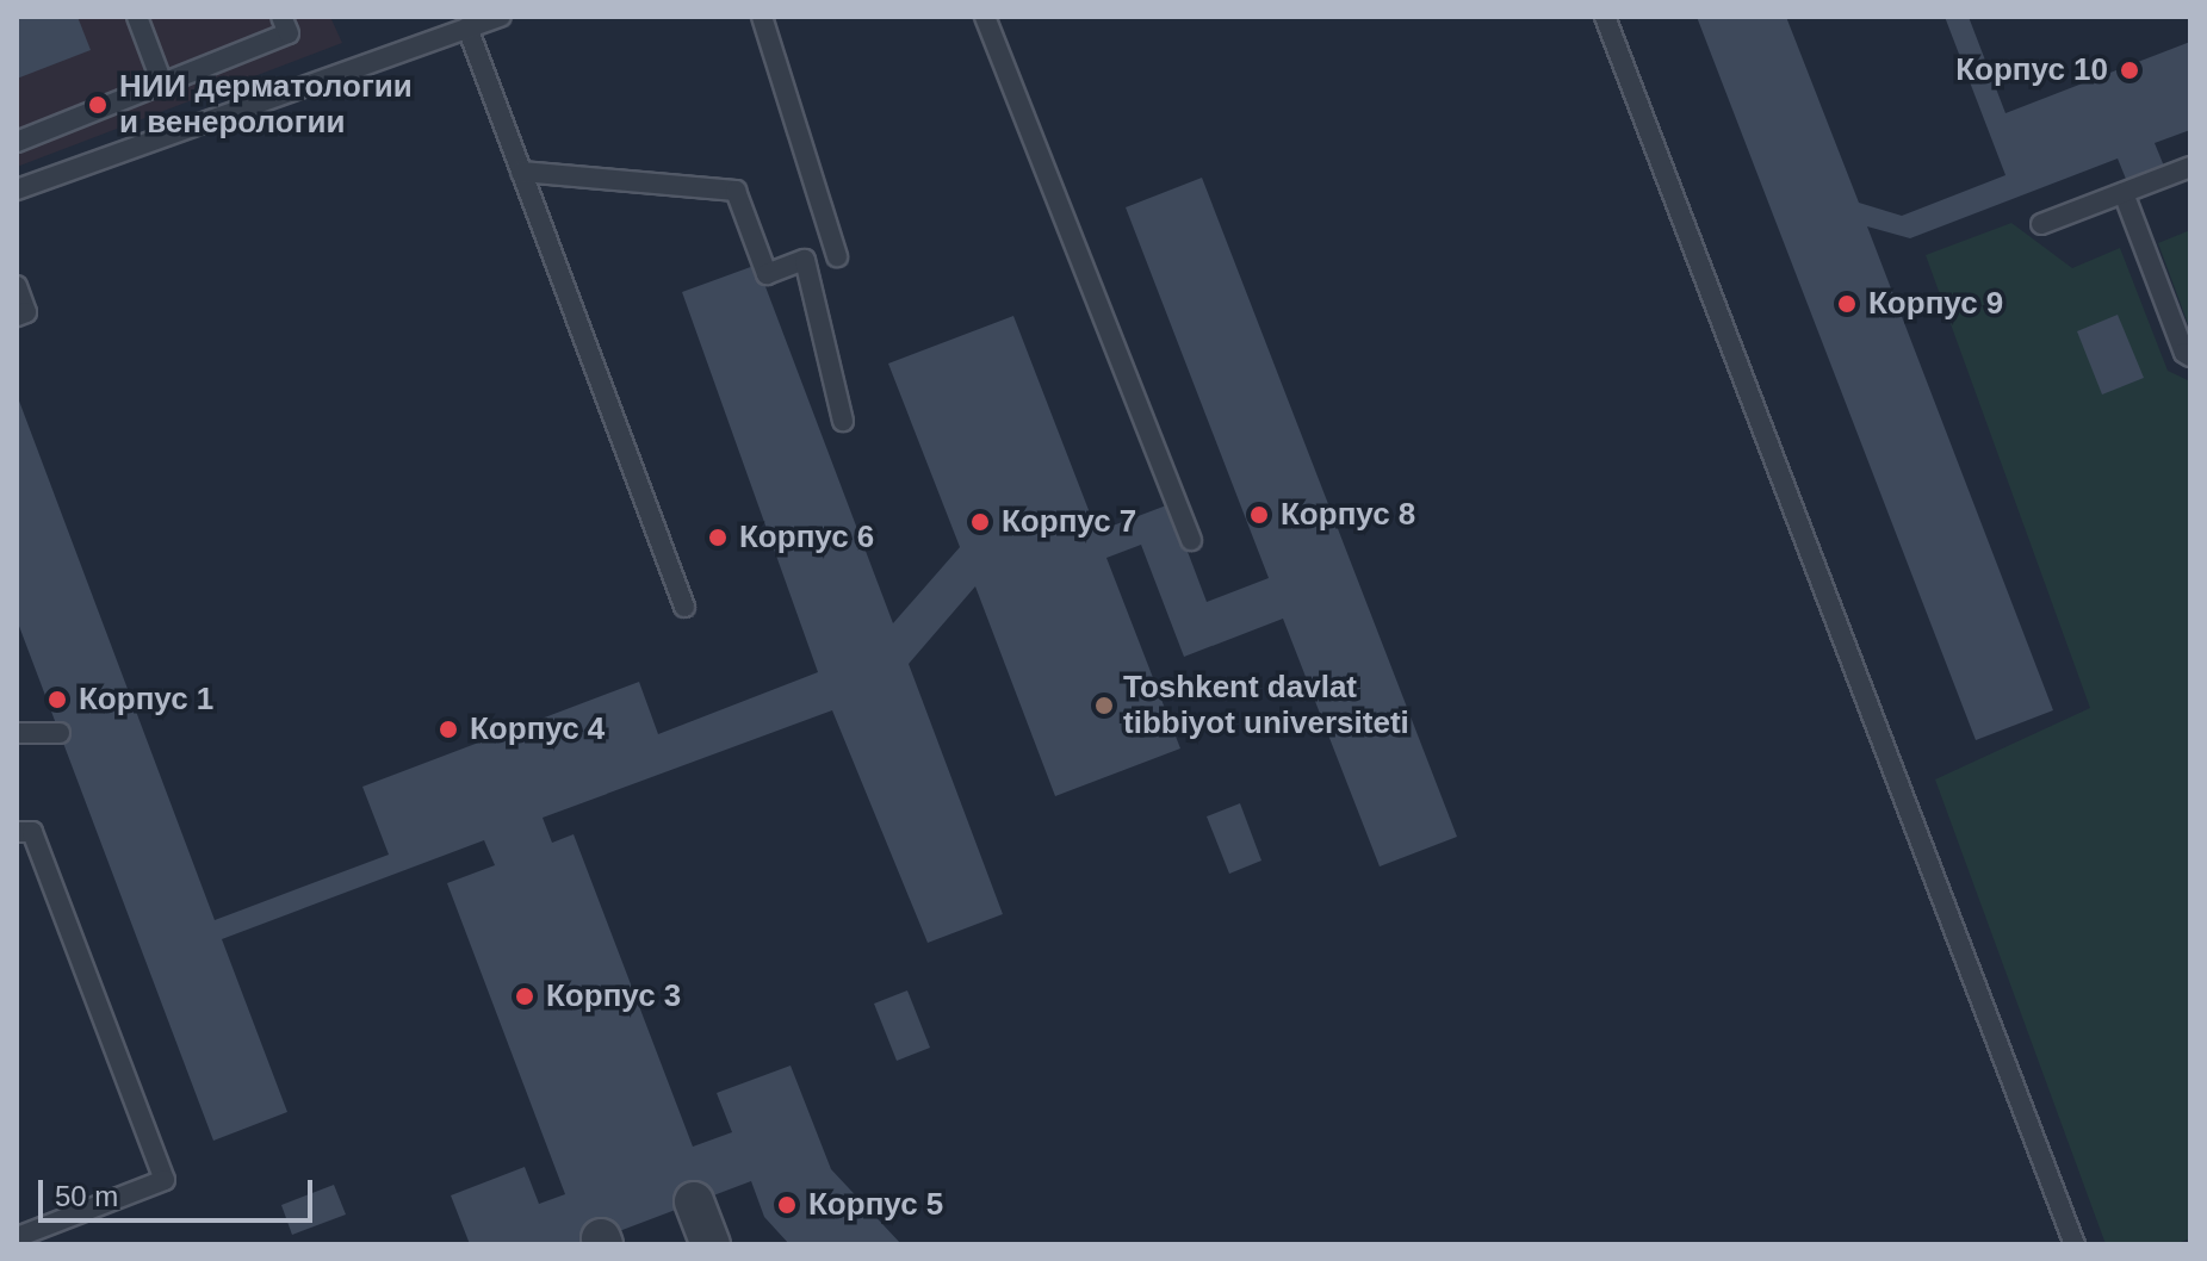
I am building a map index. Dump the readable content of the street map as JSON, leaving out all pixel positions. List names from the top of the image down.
{
  "places": [
    "Корпус 10",
    "НИИ дерматологии и венерологии",
    "Корпус 9",
    "Корпус 8",
    "Корпус 7",
    "Корпус 6",
    "Корпус 1",
    "Toshkent davlat tibbiyot universiteti",
    "Корпус 4",
    "Корпус 3",
    "Корпус 5"
  ],
  "scale_bar": "50 m"
}
